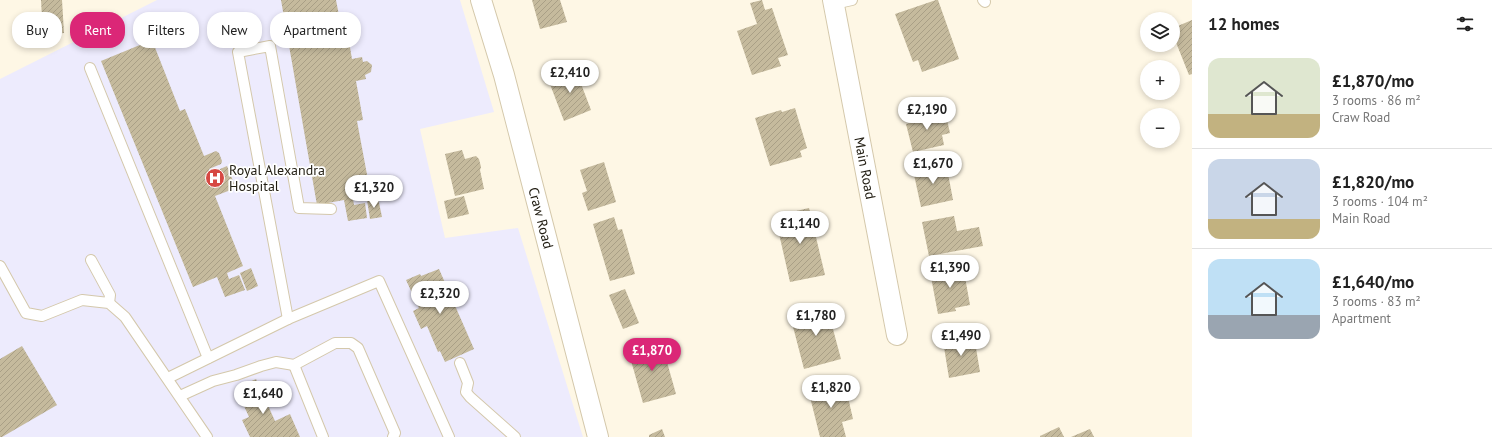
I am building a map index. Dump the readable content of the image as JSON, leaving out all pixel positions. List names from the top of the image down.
{
  "streets": {
    "street": ["Main Road", "Craw Road"]
  },
  "places": {
    "hospital": ["Royal Alexandra Hospital"]
  },
  "page": {
    "heading": "12 homes",
    "map_buttons": ["+", "−"],
    "chip": [
      "Buy",
      "Rent",
      "Filters",
      "New",
      "Apartment"
    ],
    "list": [
      {
        "name": "£1,870/mo",
        "note": "3 rooms · 86 m² · Craw Road"
      },
      {
        "name": "£1,820/mo",
        "note": "3 rooms · 104 m² · Main Road"
      },
      {
        "name": "£1,640/mo",
        "note": "3 rooms · 83 m² · Apartment"
      }
    ],
    "price": [
      "£2,410",
      "£2,190",
      "£1,670",
      "£1,320",
      "£1,140",
      "£1,390",
      "£2,320",
      "£1,780",
      "£1,490",
      "£1,870",
      "£1,820",
      "£1,640"
    ]
  }
}
